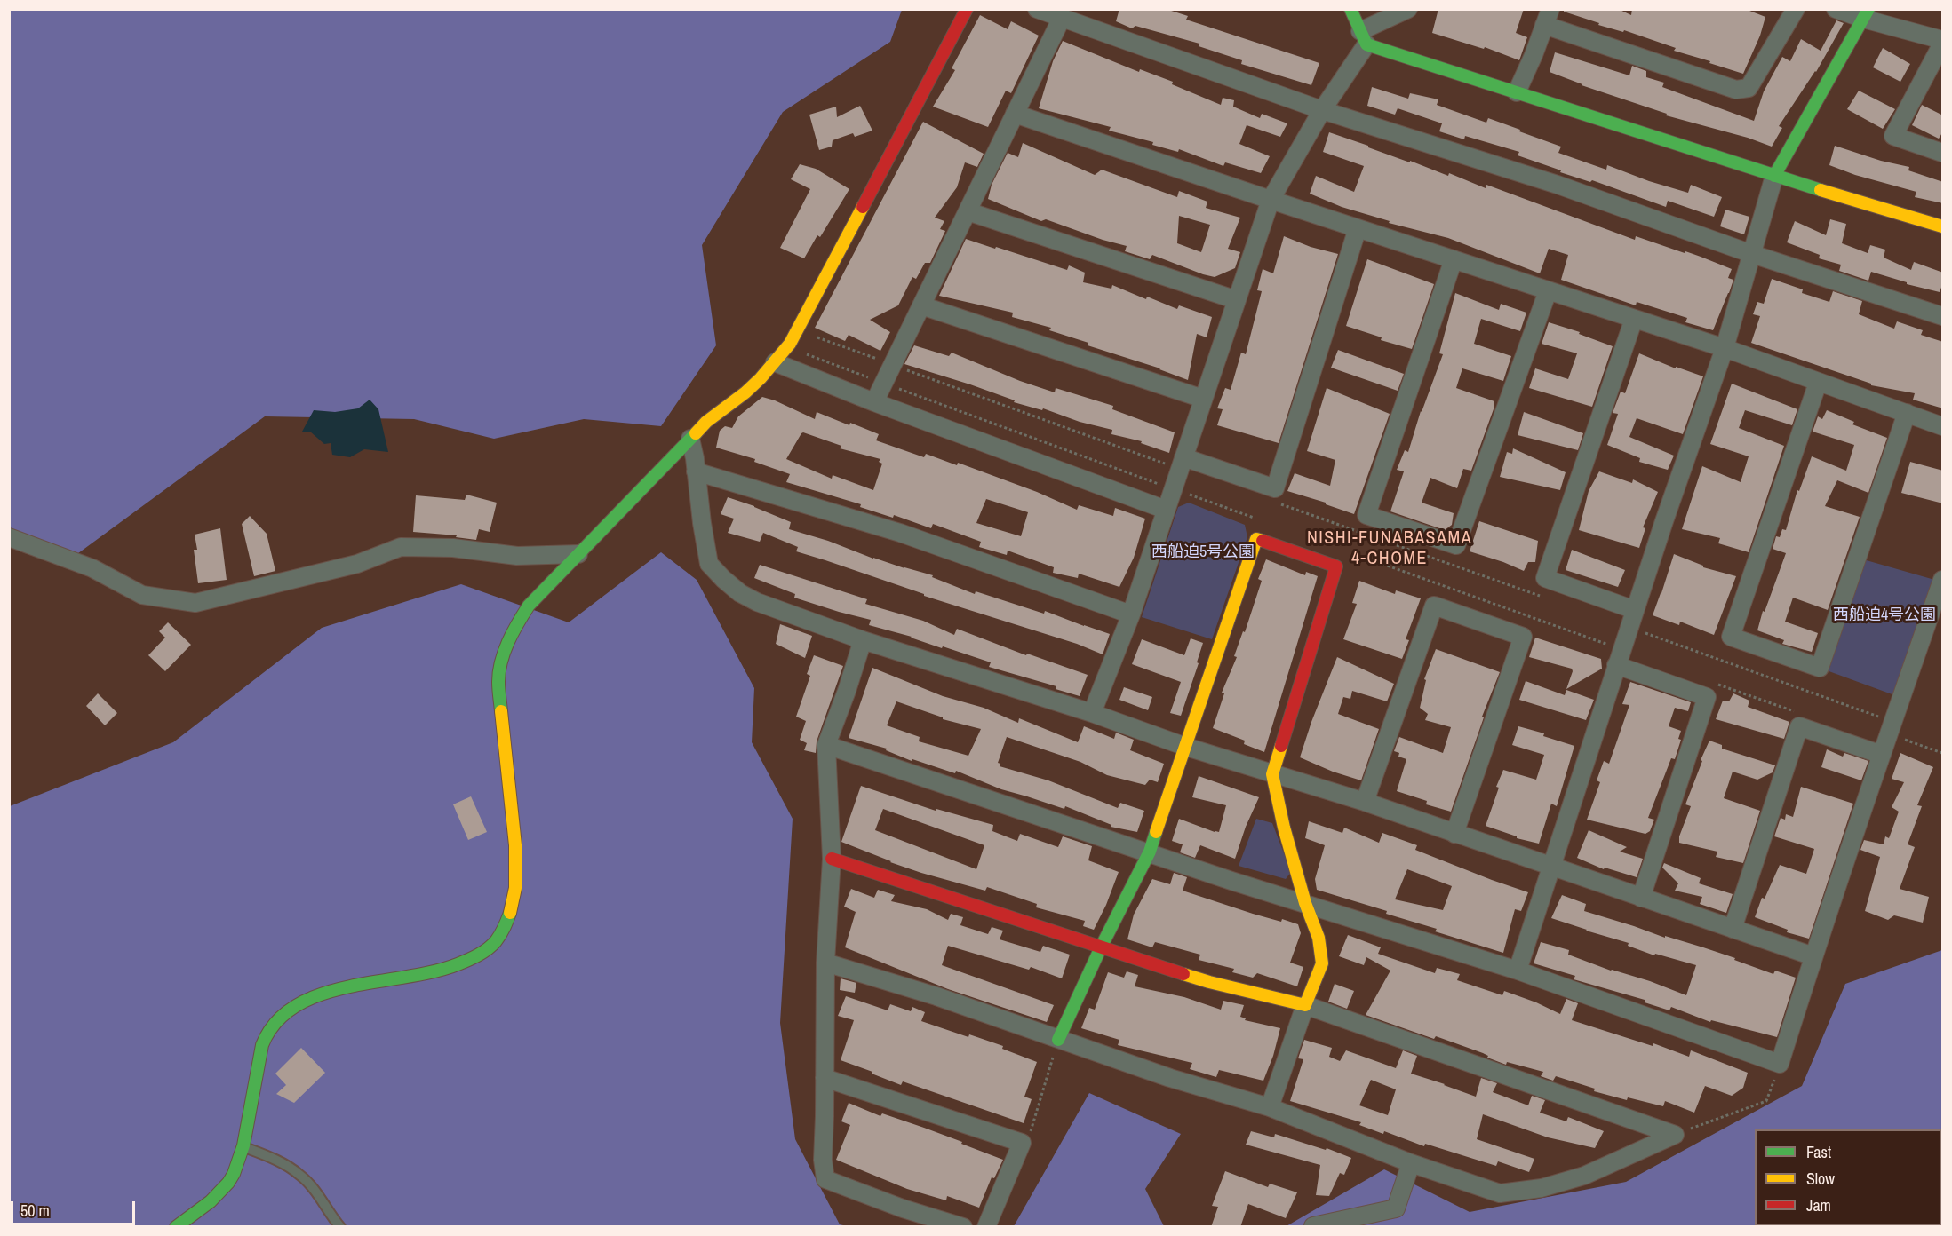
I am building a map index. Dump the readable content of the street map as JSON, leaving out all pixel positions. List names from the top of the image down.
{
  "districts": ["NISHI-FUNABASAMA 4-CHOME"],
  "parks": ["西船迫5号公園", "西船迫4号公園"],
  "legend": ["Fast", "Slow", "Jam"],
  "scale_bar": "50 m"
}
